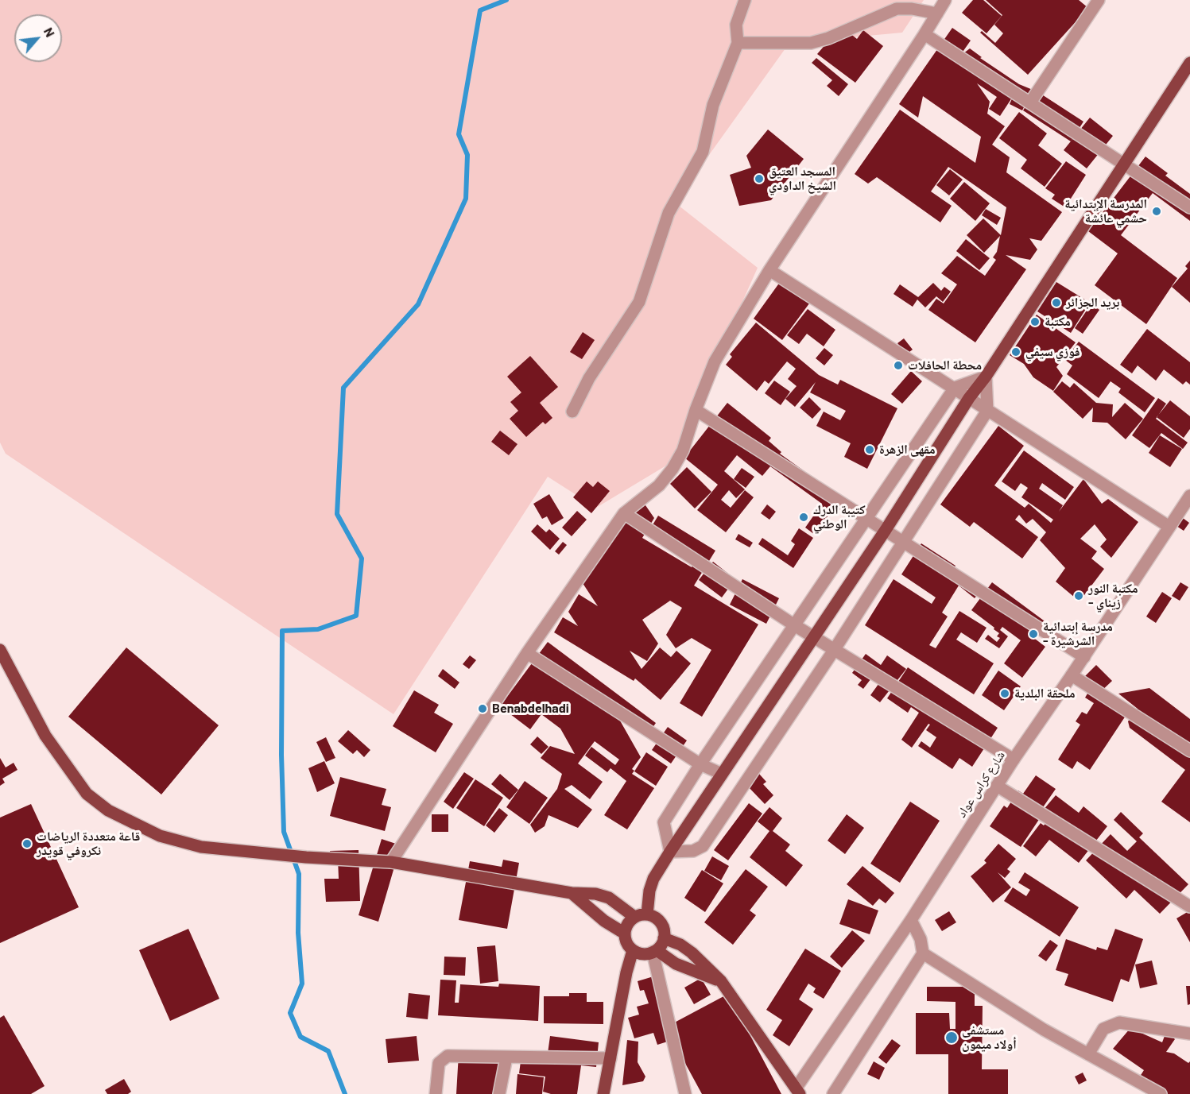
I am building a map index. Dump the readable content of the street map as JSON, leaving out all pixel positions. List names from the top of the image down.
{
  "streets": {
    "street": ["شارع كراس عواد"]
  },
  "places": [
    "المسجد العتيق الشيخ الداودي",
    "المدرسة الإبتدائية حشمي عائشة",
    "بريد الجزائر",
    "مكتبة",
    "فوزي سيفي",
    "محطة الحافلات",
    "مقهى الزهرة",
    "كتيبة الدرك الوطني",
    "مكتبة النور - زيناي",
    "مدرسة إبتدائية - الشرشيرة",
    "ملحقة البلدية",
    "Benabdelhadi",
    "قاعة متعددة الرياضات نكروفي قويدر",
    "مستشفى أولاد ميمون"
  ],
  "north": "top right"
}
